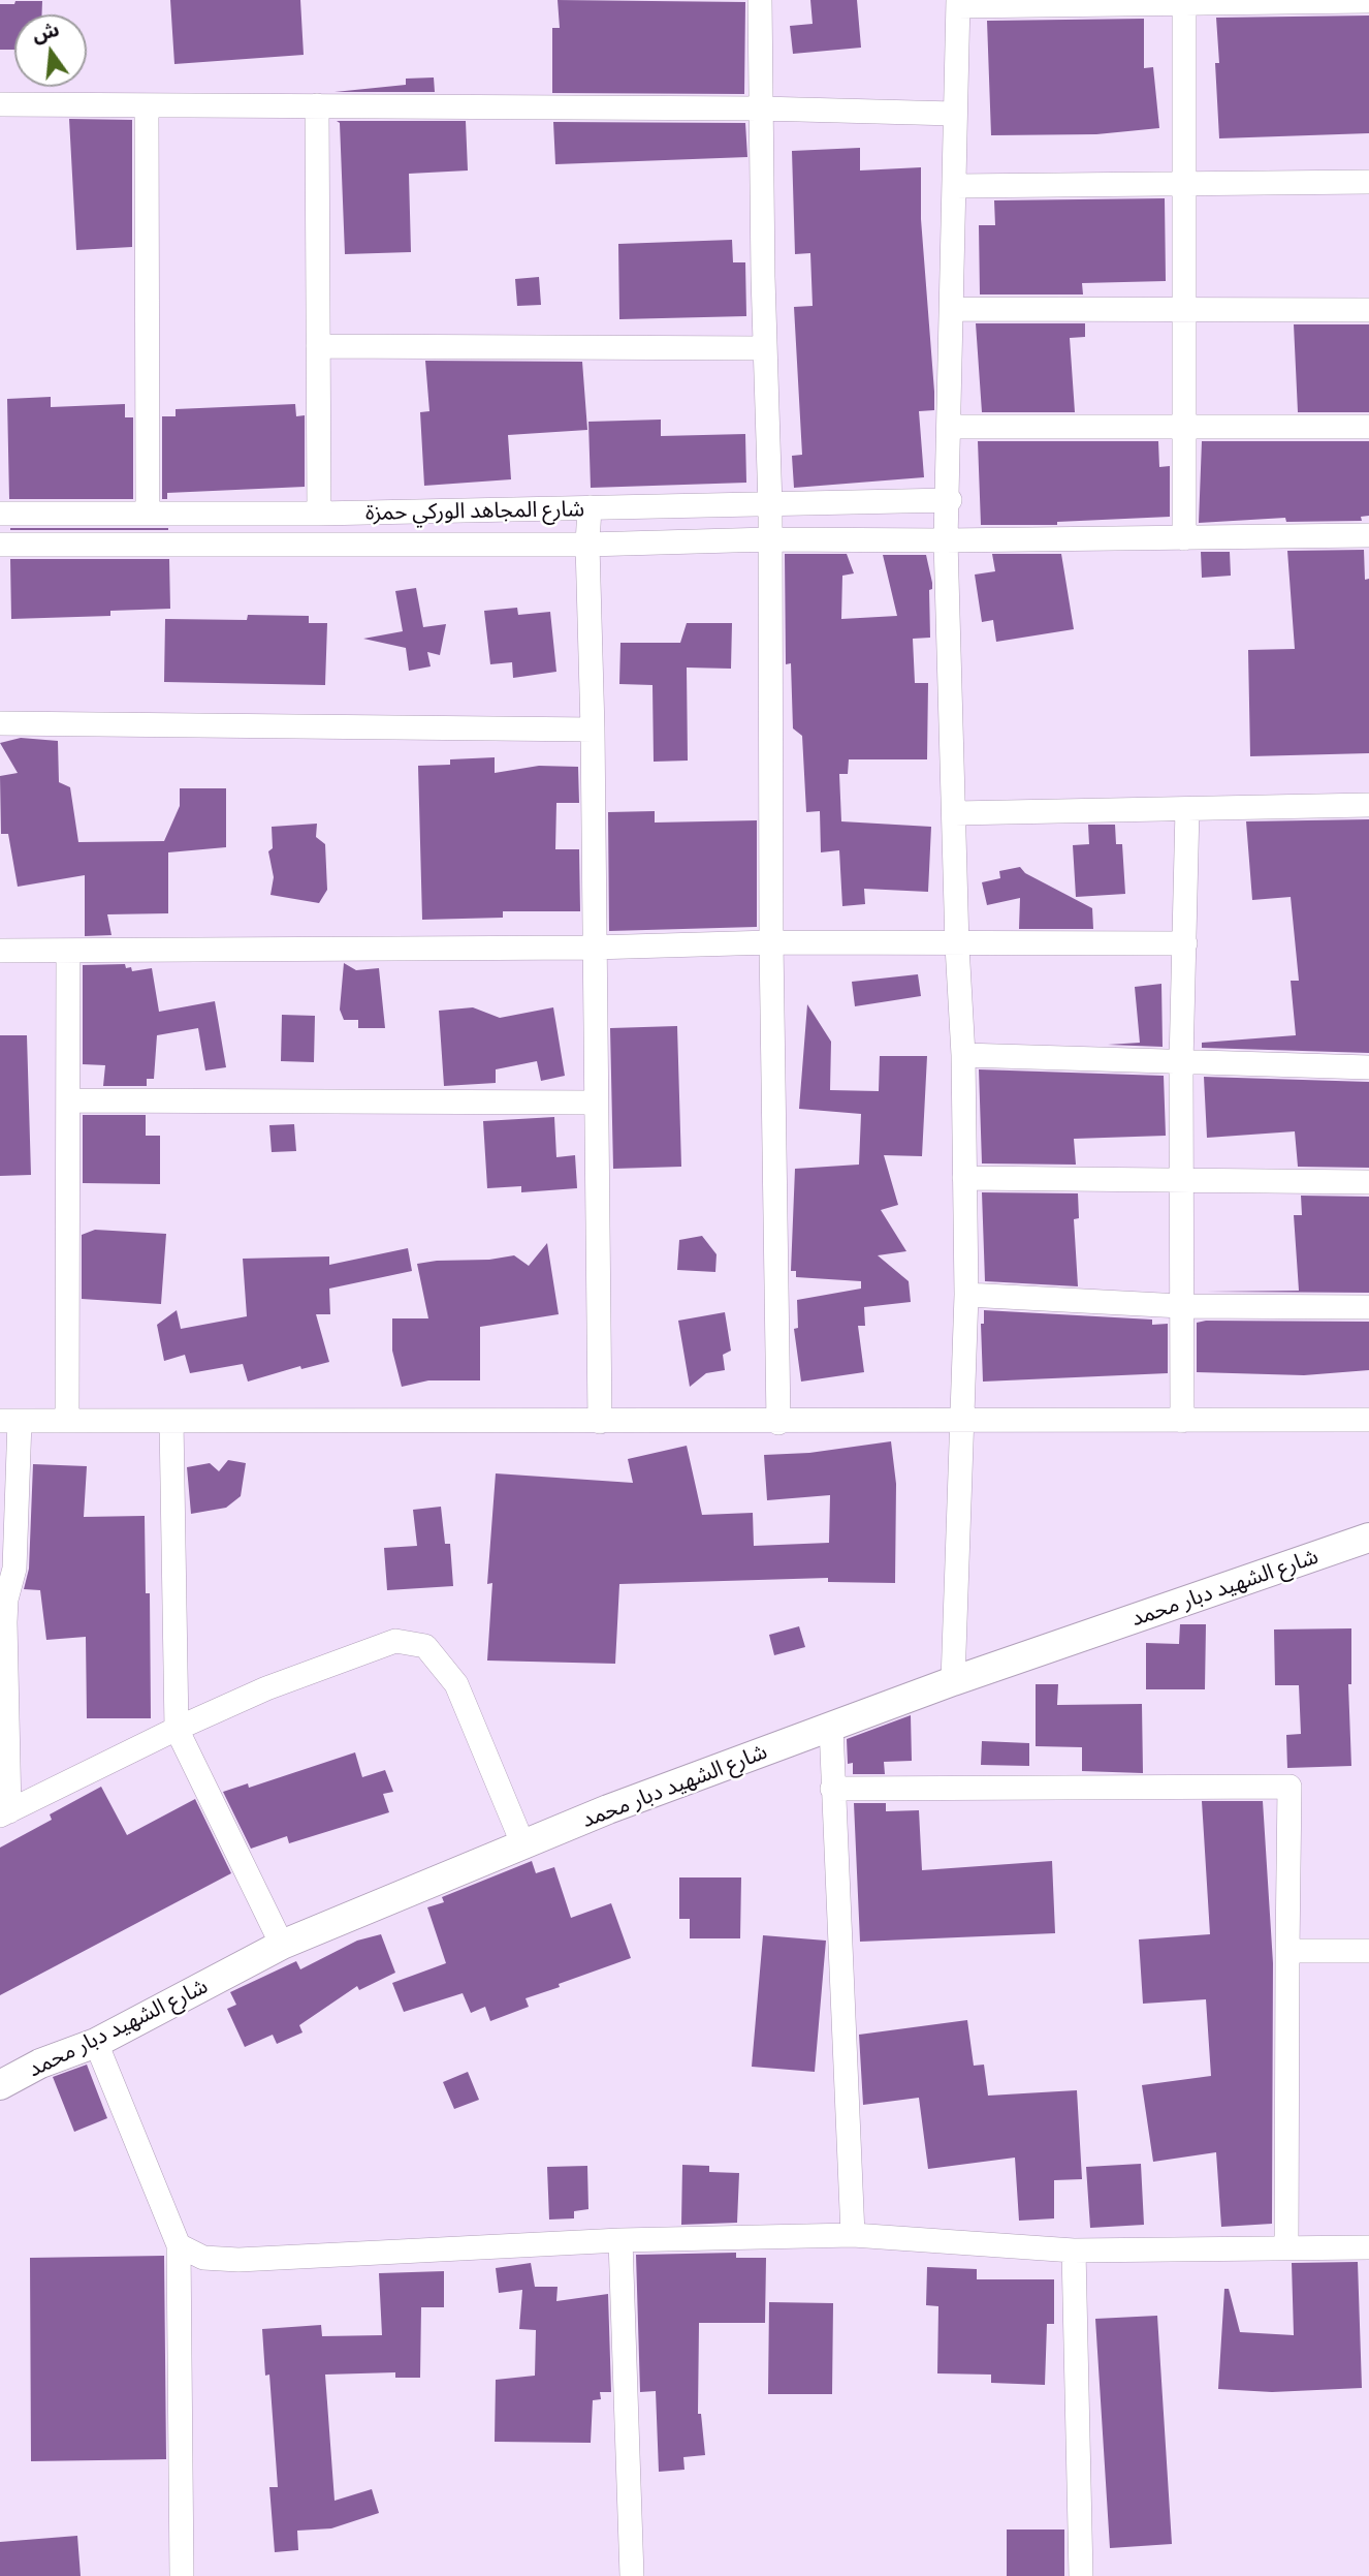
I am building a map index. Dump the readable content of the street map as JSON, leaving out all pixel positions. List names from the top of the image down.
{
  "streets": {
    "street": ["شارع المجاهد الوركي حمزة", "شارع الشهيد دبار محمد"]
  },
  "north": "top"
}
